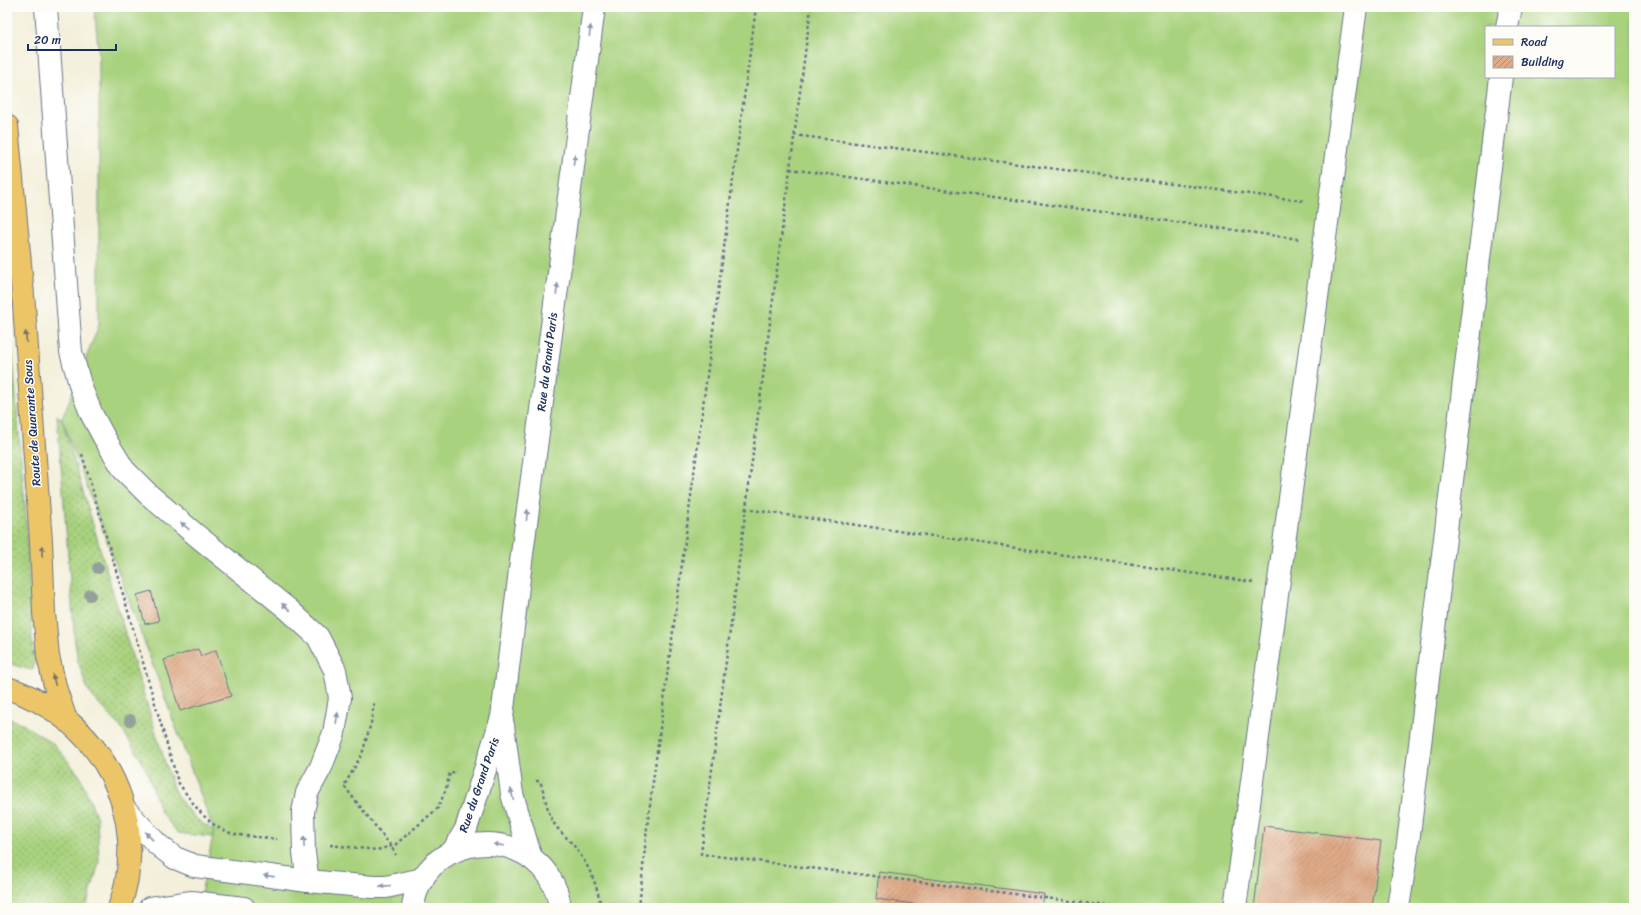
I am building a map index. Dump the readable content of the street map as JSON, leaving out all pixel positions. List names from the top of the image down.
{
  "streets": {
    "main road": ["Route de Quarante Sous"],
    "street": ["Rue du Grand Paris"]
  },
  "one_way": ["Rue du Grand Paris", "Route de Quarante Sous"],
  "legend": ["Road", "Building"],
  "scale_bar": "20 m"
}
